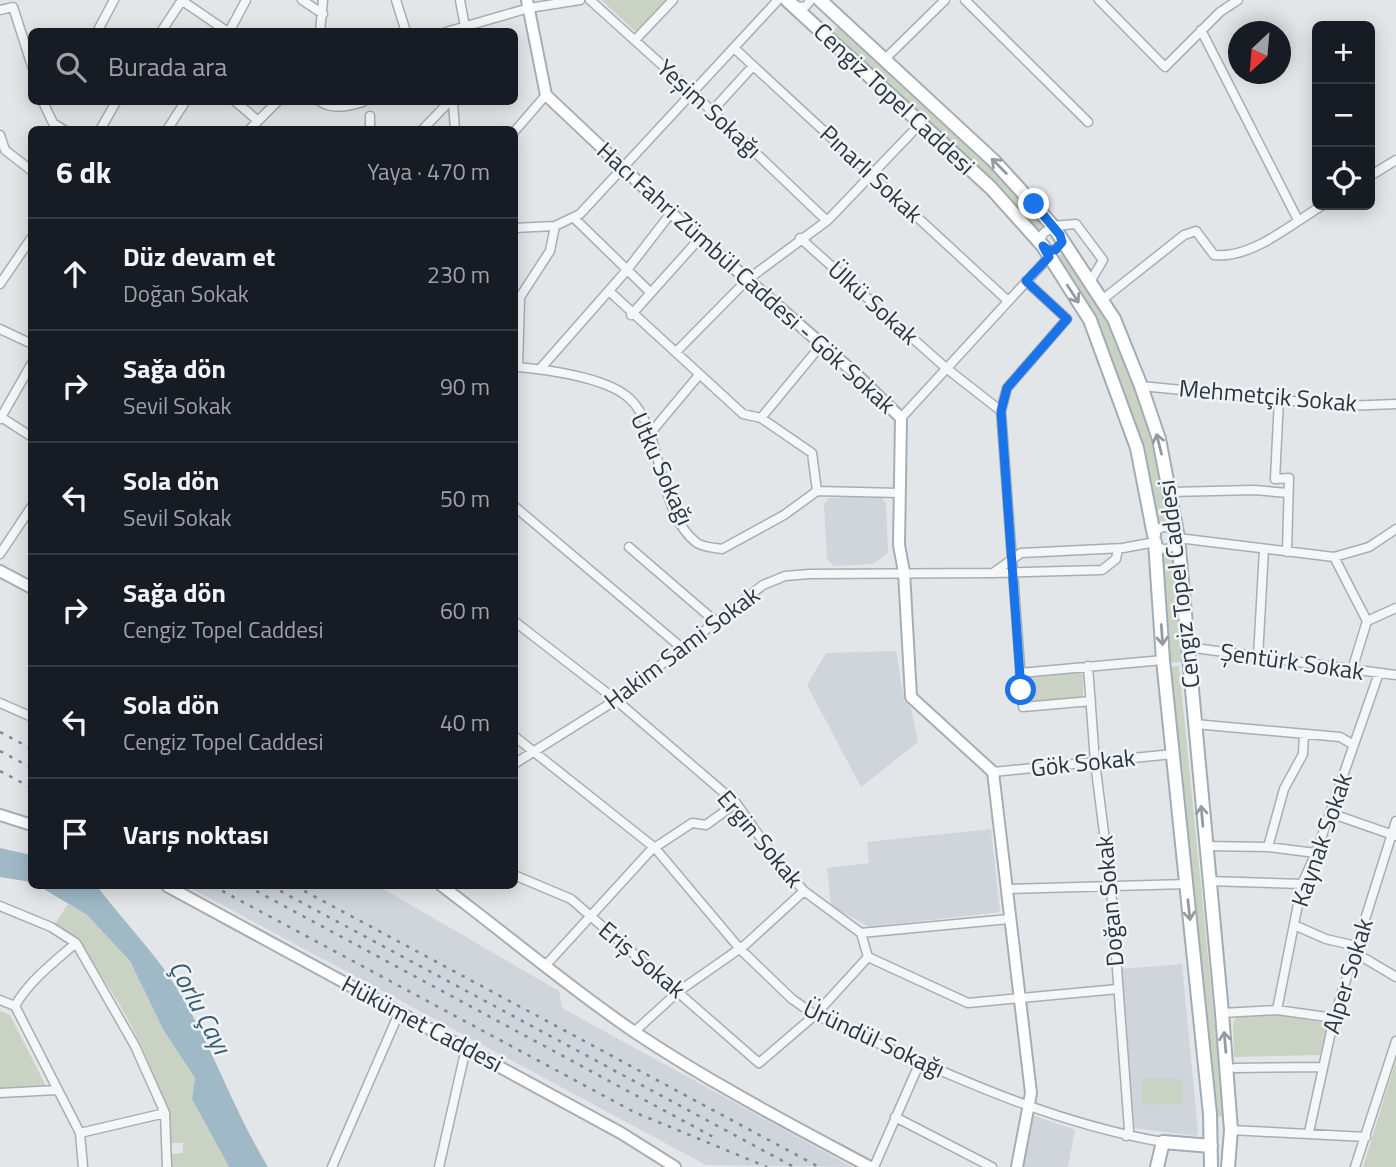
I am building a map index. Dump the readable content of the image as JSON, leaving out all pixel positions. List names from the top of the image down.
{
  "streets": {
    "main road": ["Cengiz Topel Caddesi"],
    "street": [
      "Yeşim Sokağı",
      "Pınarlı Sokak",
      "Hacı Fahri Zümbül Caddesi - Gök Sokak",
      "Ülkü Sokak",
      "Mehmetçik Sokak",
      "Utku Sokağı",
      "Hakim Sami Sokak",
      "Şentürk Sokak",
      "Gök Sokak",
      "Ergin Sokak",
      "Kaynak Sokak",
      "Doğan Sokak",
      "Eriş Sokak",
      "Alper Sokak",
      "Hükümet Caddesi",
      "Üründül Sokağı"
    ]
  },
  "crossings": [
    ["Cengiz Topel Caddesi", "Mehmetçik Sokak"],
    ["Cengiz Topel Caddesi", "Şentürk Sokak"],
    ["Cengiz Topel Caddesi", "Gök Sokak"],
    ["Hacı Fahri Zümbül Caddesi - Gök Sokak", "Hakim Sami Sokak"],
    ["Hacı Fahri Zümbül Caddesi - Gök Sokak", "Gök Sokak"],
    ["Hakim Sami Sokak", "Ergin Sokak"],
    ["Hakim Sami Sokak", "Üründül Sokağı"],
    ["Şentürk Sokak", "Kaynak Sokak"],
    ["Gök Sokak", "Doğan Sokak"],
    ["Doğan Sokak", "Üründül Sokağı"],
    ["Eriş Sokak", "Üründül Sokağı"]
  ],
  "water": ["Çorlu Çayı"],
  "north": "bottom left",
  "page": {
    "map_buttons": ["+", "−"],
    "search": "Burada ara",
    "heading": ["6 dk", "Yaya · 470 m"],
    "list": [
      ["Düz devam et", "Doğan Sokak", "230 m"],
      ["Sağa dön", "Sevil Sokak", "90 m"],
      ["Sola dön", "Sevil Sokak", "50 m"],
      ["Sağa dön", "Cengiz Topel Caddesi", "60 m"],
      ["Sola dön", "Cengiz Topel Caddesi", "40 m"],
      "Varış noktası"
    ]
  }
}
